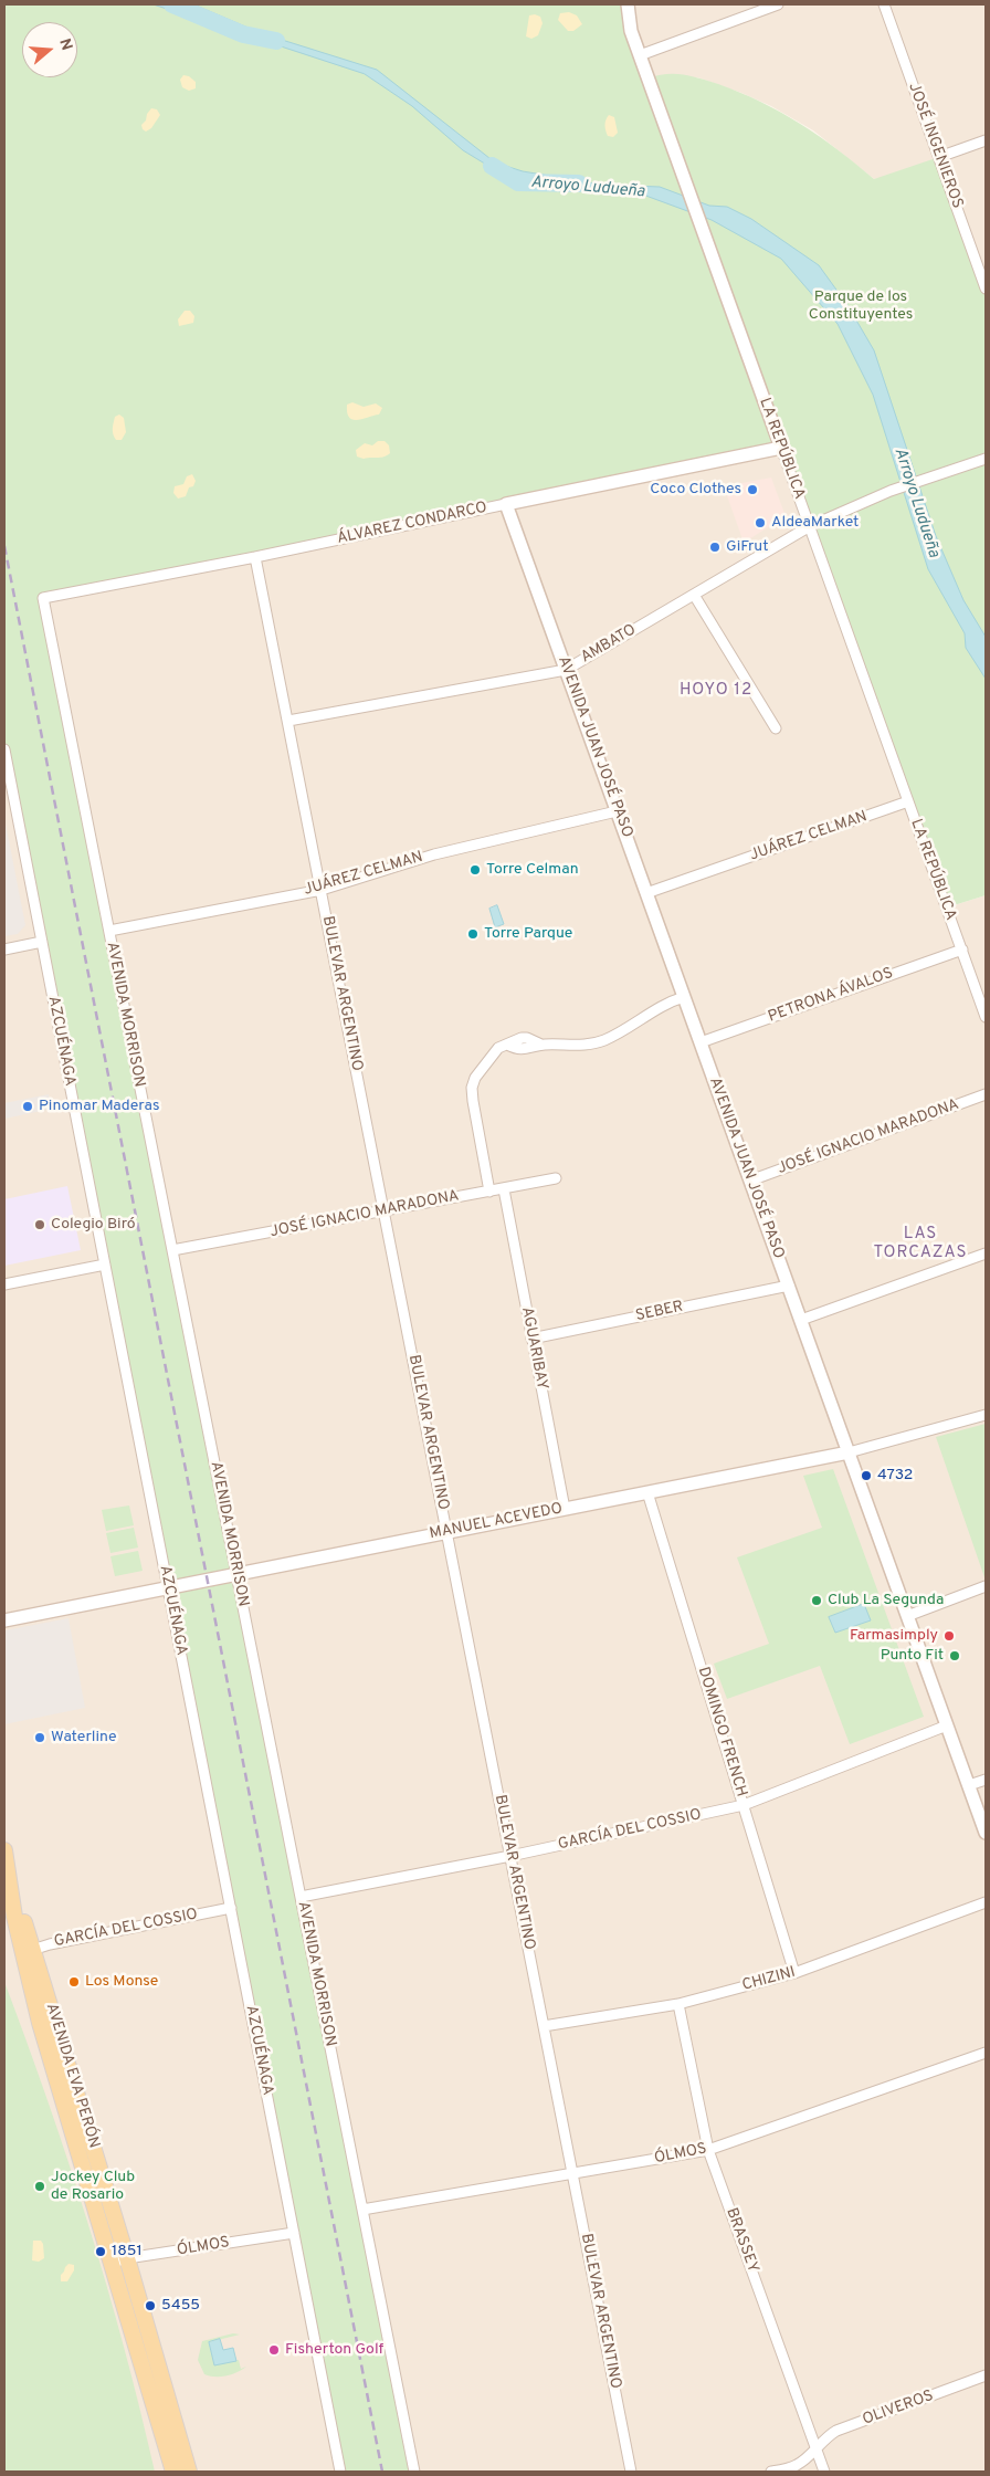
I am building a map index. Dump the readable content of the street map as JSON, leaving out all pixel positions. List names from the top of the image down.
{
  "streets": {
    "main road": [
      "LA REPÚBLICA",
      "ÁLVAREZ CONDARCO",
      "AVENIDA JUAN JOSÉ PASO",
      "MANUEL ACEVEDO",
      "AVENIDA EVA PERÓN"
    ],
    "street": [
      "JOSÉ INGENIEROS",
      "AMBATO",
      "JUÁREZ CELMAN",
      "BULEVAR ARGENTINO",
      "PETRONA ÁVALOS",
      "AVENIDA MORRISON",
      "AZCUÉNAGA",
      "JOSÉ IGNACIO MARADONA",
      "SEBER",
      "AGUARIBAY",
      "DOMINGO FRENCH",
      "GARCÍA DEL COSSIO",
      "CHIZINI",
      "ÓLMOS",
      "BRASSEY",
      "OLIVEROS"
    ]
  },
  "crossings": [
    ["LA REPÚBLICA", "ÁLVAREZ CONDARCO"],
    ["LA REPÚBLICA", "AMBATO"],
    ["LA REPÚBLICA", "JUÁREZ CELMAN"],
    ["LA REPÚBLICA", "PETRONA ÁVALOS"],
    ["ÁLVAREZ CONDARCO", "AVENIDA JUAN JOSÉ PASO"],
    ["ÁLVAREZ CONDARCO", "BULEVAR ARGENTINO"],
    ["ÁLVAREZ CONDARCO", "AVENIDA MORRISON"],
    ["AMBATO", "AVENIDA JUAN JOSÉ PASO"],
    ["AMBATO", "BULEVAR ARGENTINO"],
    ["AVENIDA JUAN JOSÉ PASO", "JUÁREZ CELMAN"],
    ["AVENIDA JUAN JOSÉ PASO", "PETRONA ÁVALOS"],
    ["AVENIDA JUAN JOSÉ PASO", "JOSÉ IGNACIO MARADONA"],
    ["AVENIDA JUAN JOSÉ PASO", "SEBER"],
    ["AVENIDA JUAN JOSÉ PASO", "MANUEL ACEVEDO"],
    ["AVENIDA JUAN JOSÉ PASO", "GARCÍA DEL COSSIO"],
    ["JUÁREZ CELMAN", "BULEVAR ARGENTINO"],
    ["JUÁREZ CELMAN", "AVENIDA MORRISON"],
    ["BULEVAR ARGENTINO", "JOSÉ IGNACIO MARADONA"],
    ["BULEVAR ARGENTINO", "MANUEL ACEVEDO"],
    ["BULEVAR ARGENTINO", "GARCÍA DEL COSSIO"],
    ["BULEVAR ARGENTINO", "CHIZINI"],
    ["BULEVAR ARGENTINO", "ÓLMOS"],
    ["AVENIDA MORRISON", "JOSÉ IGNACIO MARADONA"],
    ["AVENIDA MORRISON", "MANUEL ACEVEDO"],
    ["AVENIDA MORRISON", "GARCÍA DEL COSSIO"],
    ["AVENIDA MORRISON", "ÓLMOS"],
    ["AZCUÉNAGA", "MANUEL ACEVEDO"],
    ["AZCUÉNAGA", "GARCÍA DEL COSSIO"],
    ["AZCUÉNAGA", "ÓLMOS"],
    ["JOSÉ IGNACIO MARADONA", "AGUARIBAY"],
    ["SEBER", "AGUARIBAY"],
    ["AGUARIBAY", "MANUEL ACEVEDO"],
    ["MANUEL ACEVEDO", "DOMINGO FRENCH"],
    ["DOMINGO FRENCH", "GARCÍA DEL COSSIO"],
    ["DOMINGO FRENCH", "CHIZINI"],
    ["GARCÍA DEL COSSIO", "AVENIDA EVA PERÓN"],
    ["CHIZINI", "BRASSEY"],
    ["AVENIDA EVA PERÓN", "ÓLMOS"],
    ["ÓLMOS", "BRASSEY"],
    ["BRASSEY", "OLIVEROS"]
  ],
  "districts": ["HOYO 12", "LAS TORCAZAS"],
  "water": ["Arroyo Ludueña"],
  "parks": ["Parque de los Constituyentes"],
  "places": [
    "Coco Clothes",
    "AldeaMarket",
    "GiFrut",
    "Torre Celman",
    "Torre Parque",
    "Pinomar Maderas",
    "Colegio Biró",
    "4732",
    "Club La Segunda",
    "Farmasimply",
    "Punto Fit",
    "Waterline",
    "Los Monse",
    "Jockey Club de Rosario",
    "1851",
    "5455",
    "Fisherton Golf"
  ],
  "north": "right"
}
